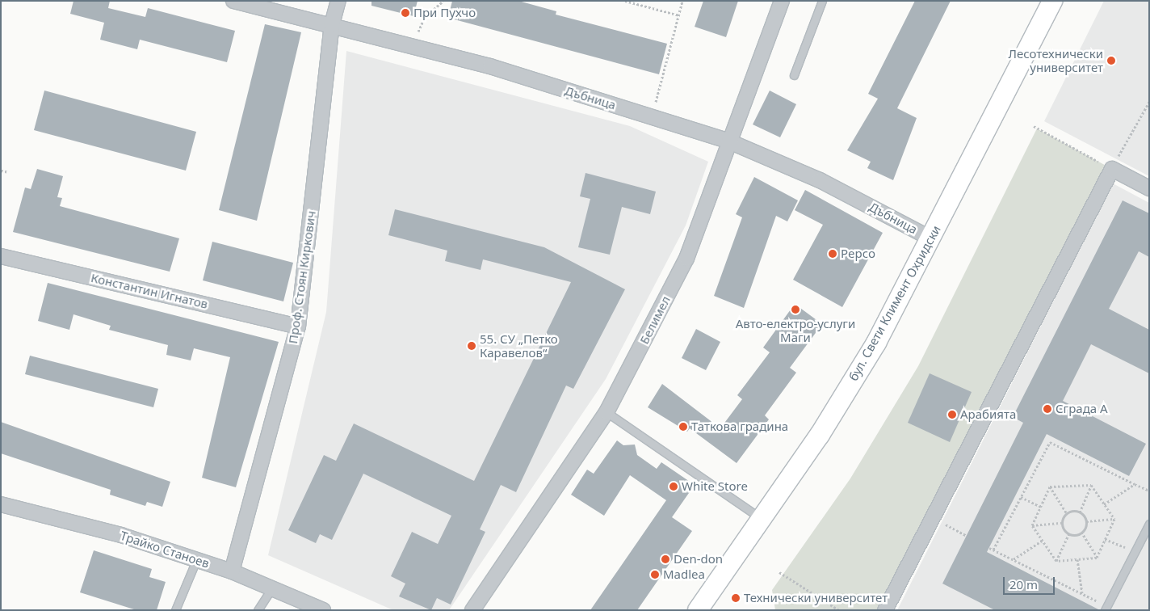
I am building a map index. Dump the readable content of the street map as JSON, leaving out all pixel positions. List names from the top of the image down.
{
  "streets": {
    "main road": ["бул. Свети Климент Охридски"],
    "street": [
      "Дъбница",
      "Проф. Стоян Киркович",
      "Константин Игнатов",
      "Белимел",
      "Трайко Станоев"
    ]
  },
  "crossings": [
    ["Дъбница", "Проф. Стоян Киркович"],
    ["Дъбница", "бул. Свети Климент Охридски"],
    ["Дъбница", "Белимел"],
    ["Проф. Стоян Киркович", "Константин Игнатов"],
    ["Проф. Стоян Киркович", "Трайко Станоев"]
  ],
  "places": [
    "При Пухчо",
    "Лесотехнически университет",
    "Pepco",
    "Авто-електро-услуги Маги",
    "55. СУ „Петко Каравелов“",
    "Сграда А",
    "Арабията",
    "Таткова градина",
    "White Store",
    "Den-don",
    "Madlea",
    "Технически университет"
  ],
  "scale_bar": "20 m"
}
